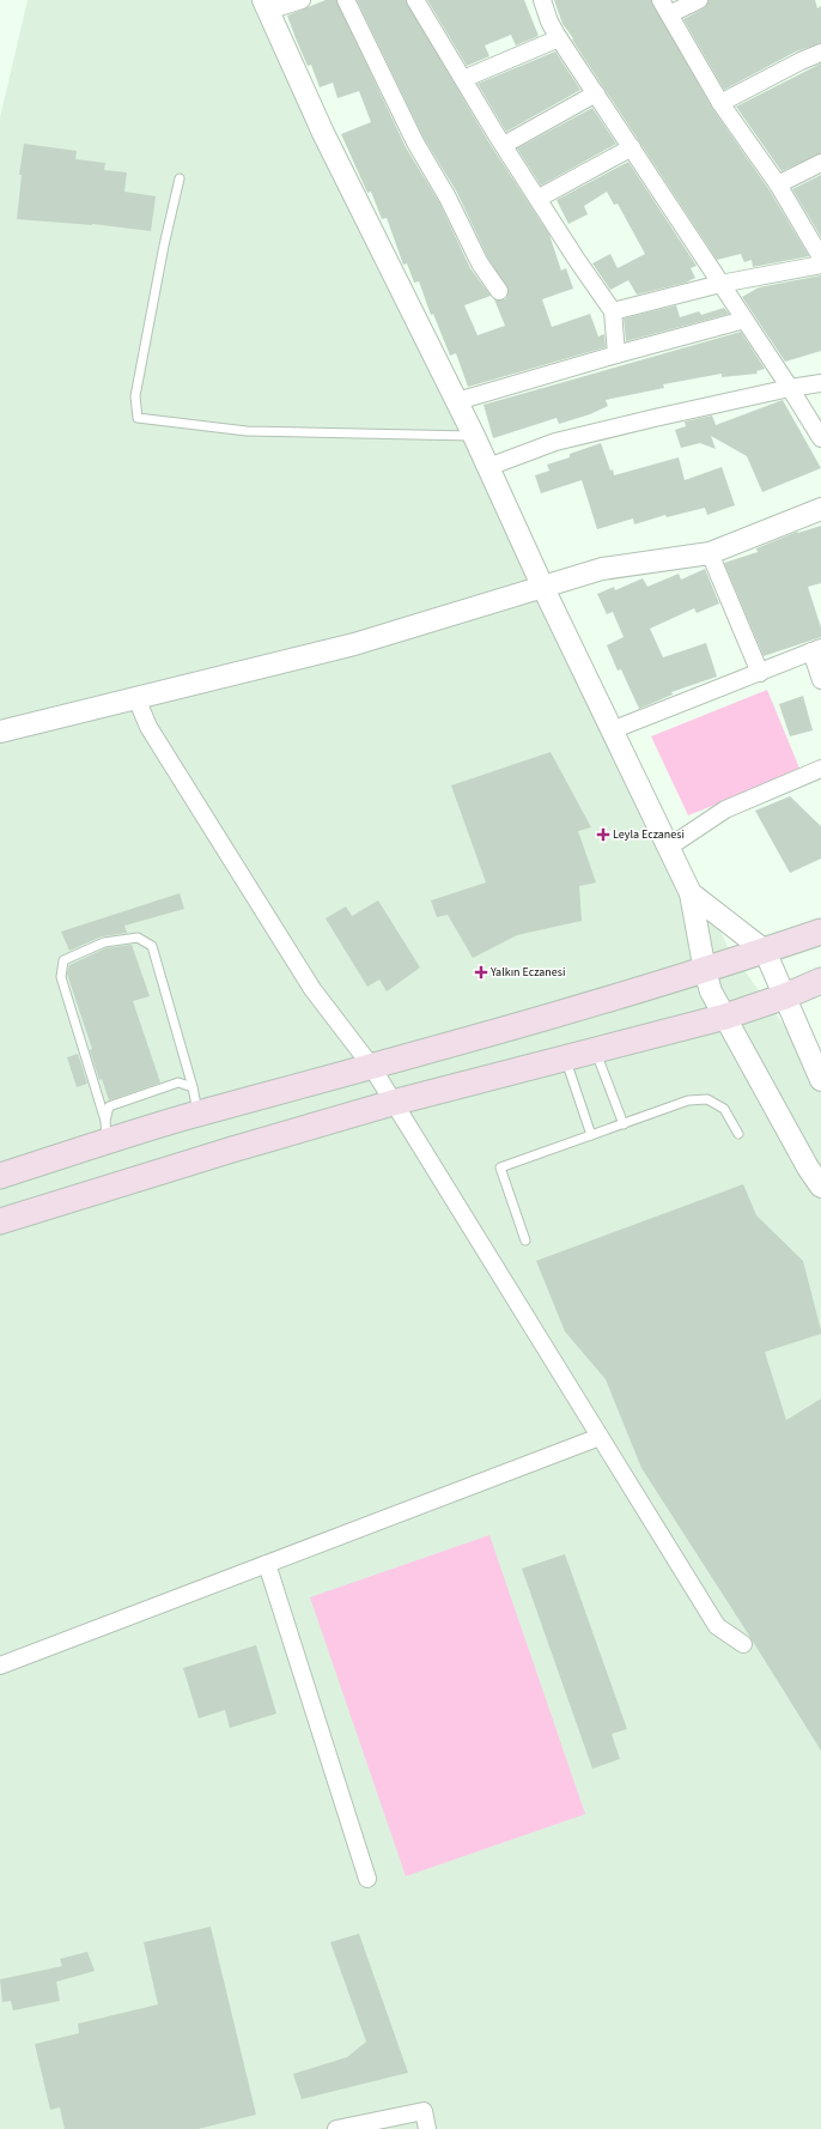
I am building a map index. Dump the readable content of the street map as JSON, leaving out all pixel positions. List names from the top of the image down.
{
  "places": {
    "health": ["Leyla Eczanesi", "Yalkın Eczanesi"]
  }
}
